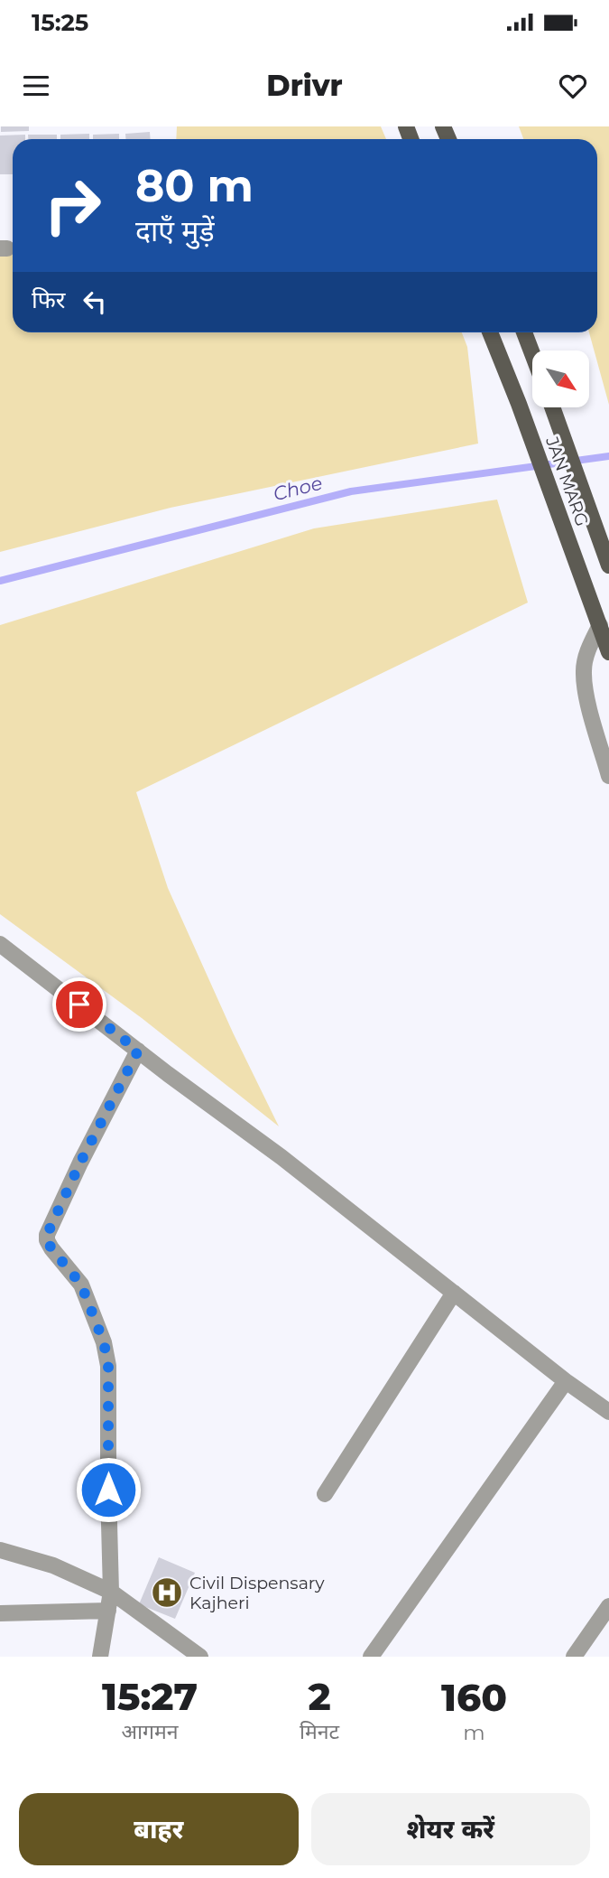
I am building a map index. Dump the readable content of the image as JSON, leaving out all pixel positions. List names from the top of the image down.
{
  "streets": {
    "main road": ["JAN MARG"]
  },
  "water": ["Choe"],
  "places": {
    "hospital": ["Civil Dispensary Kajheri"]
  },
  "north": "bottom right",
  "page": {
    "status": "15:25",
    "header": "Drivr",
    "turn": ["80 m", "दाएँ मुड़ें"],
    "then": "फिर",
    "eta": [
      "15:27",
      "आगमन",
      "2",
      "मिनट",
      "160",
      "m"
    ],
    "buttons": ["बाहर", "शेयर करें"]
  }
}
